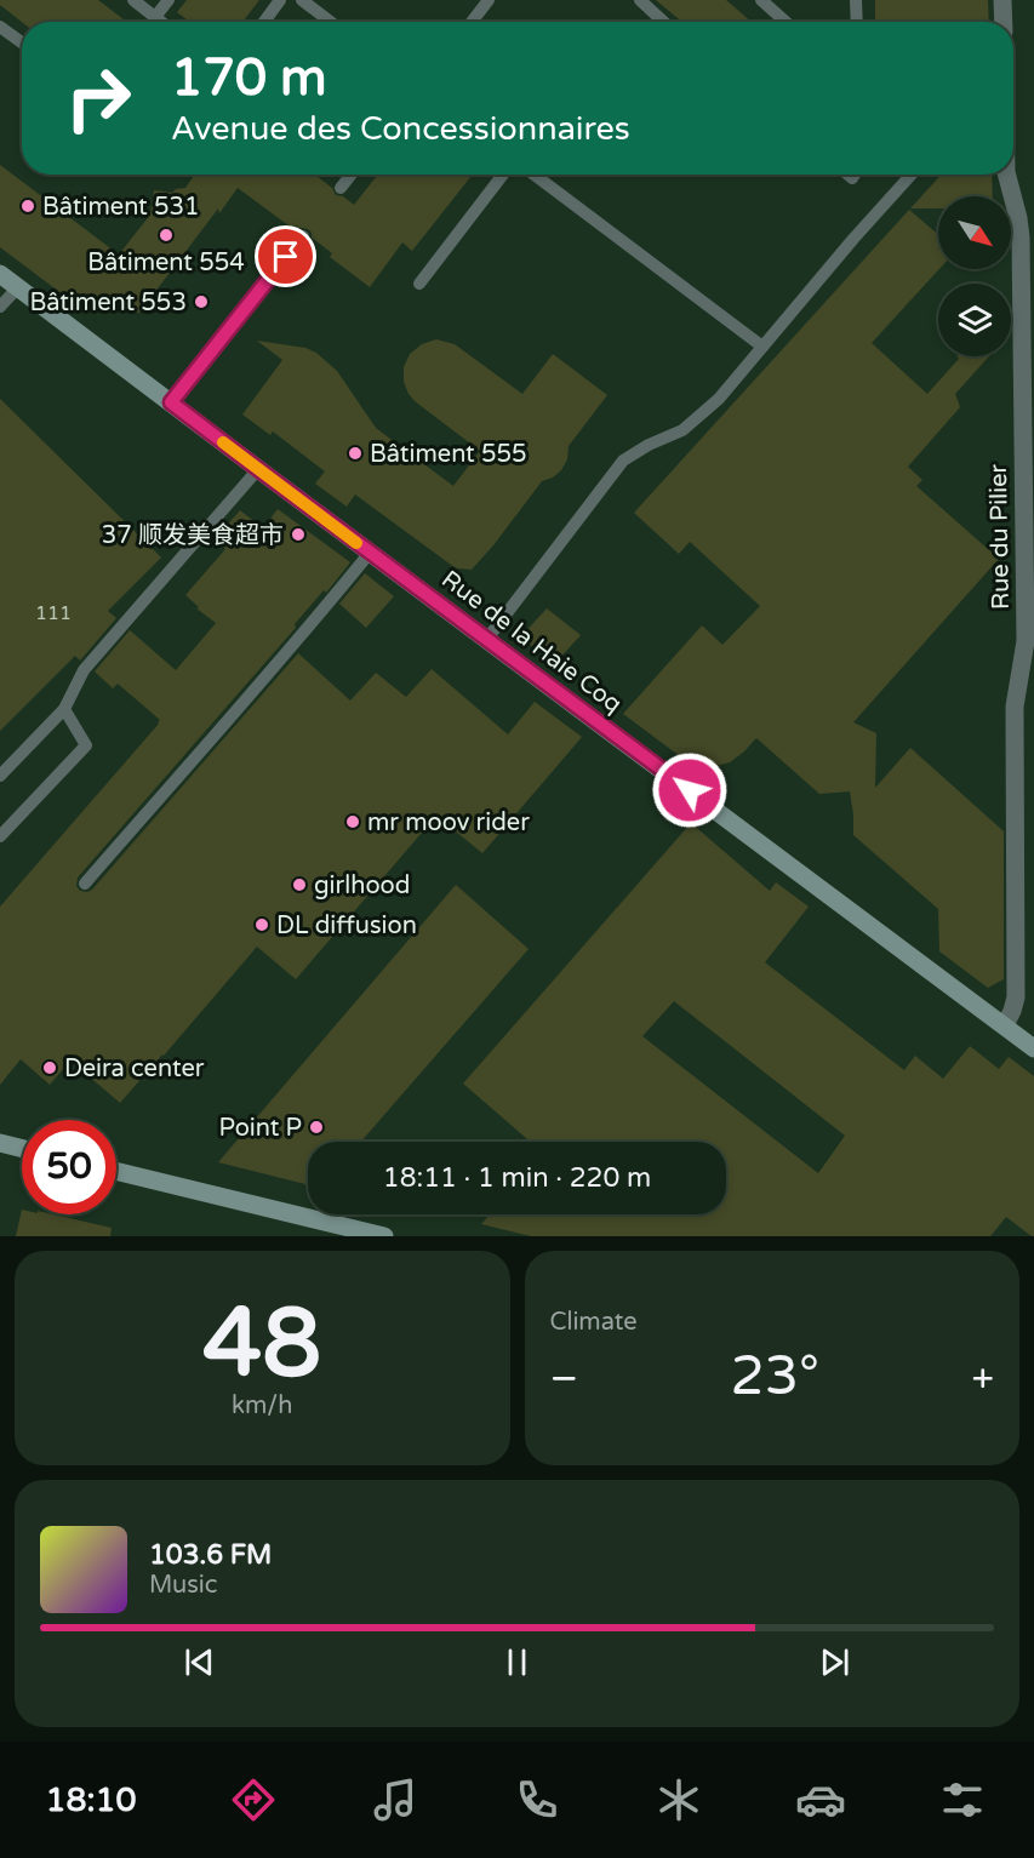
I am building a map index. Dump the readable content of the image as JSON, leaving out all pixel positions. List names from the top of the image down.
{
  "streets": {
    "main road": ["Rue de la Haie Coq"],
    "street": ["Rue du Pilier"]
  },
  "crossings": [
    ["Rue du Pilier", "Rue de la Haie Coq"]
  ],
  "places": [
    "Bâtiment 531",
    "Bâtiment 554",
    "Bâtiment 553",
    "Bâtiment 555",
    "37 顺发美食超市",
    "mr moov rider",
    "girlhood",
    "DL diffusion",
    "Deira center",
    "Point P"
  ],
  "house_numbers": ["111"],
  "north": "bottom right",
  "page": {
    "turn": ["170 m", "Avenue des Concessionnaires"],
    "limit": "50",
    "trip": "18:11 · 1 min · 220 m",
    "tile": [
      ["48", "km/h"],
      "Climate"
    ],
    "heat": ["−", "23°", "+"],
    "song": ["103.6 FM", "Music"],
    "tabs": "18:10"
  }
}
